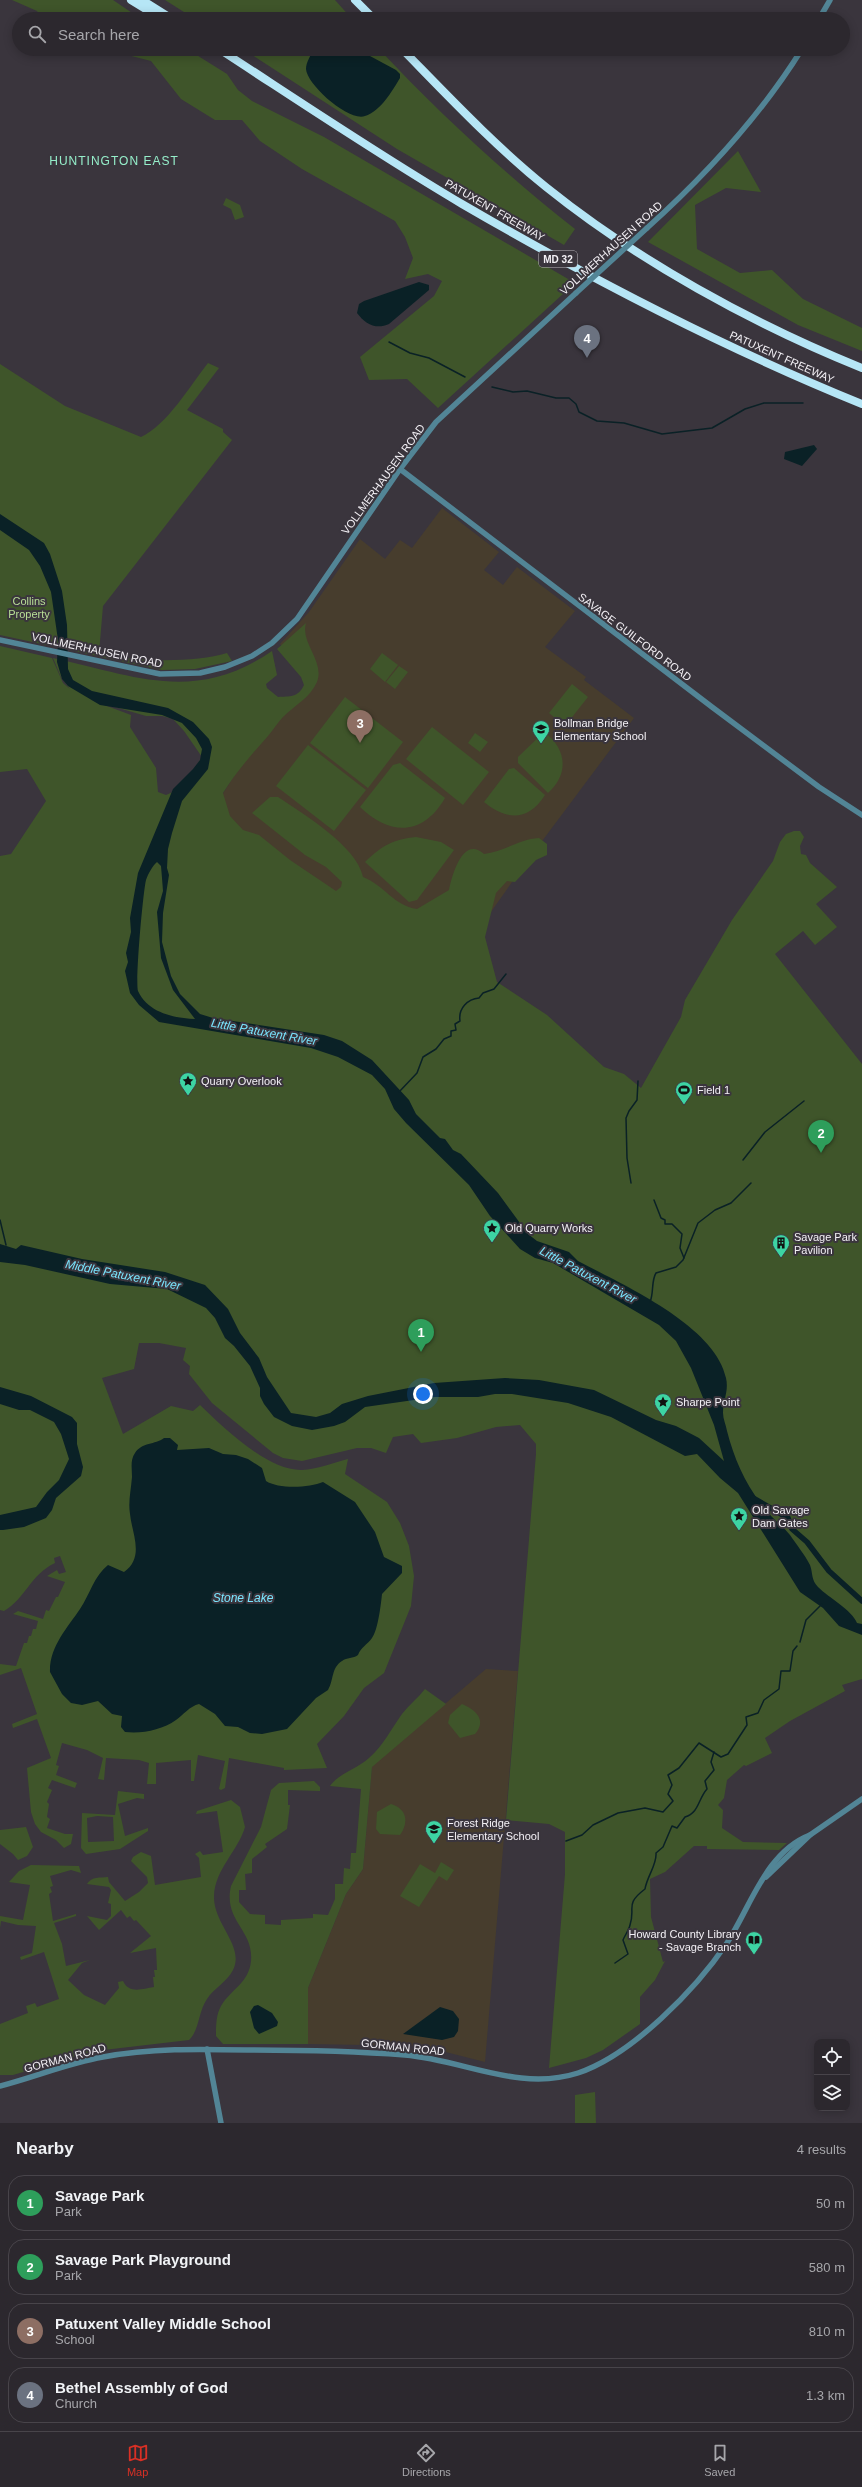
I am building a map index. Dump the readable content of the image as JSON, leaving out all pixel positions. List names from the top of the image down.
{
  "streets": {
    "highway": ["PATUXENT FREEWAY", "MD 32"],
    "street": ["VOLLMERHAUSEN ROAD", "SAVAGE GUILFORD ROAD", "GORMAN ROAD"]
  },
  "crossings": [
    ["VOLLMERHAUSEN ROAD", "SAVAGE GUILFORD ROAD"]
  ],
  "districts": ["HUNTINGTON EAST"],
  "water": ["Little Patuxent River", "Middle Patuxent River", "Stone Lake"],
  "parks": ["Collins Property"],
  "places": {
    "school or university": ["Bollman Bridge Elementary School", "Forest Ridge Elementary School"],
    "place": [
      "Quarry Overlook",
      "Old Quarry Works",
      "Sharpe Point",
      "Old Savage Dam Gates"
    ],
    "sports": ["Field 1"],
    "building": ["Savage Park Pavilion"],
    "library": ["Howard County Library - Savage Branch"]
  },
  "page": {
    "search": "Search here",
    "pins": [
      "4",
      "3",
      "2",
      "1"
    ],
    "heading": ["Nearby", "4 results"],
    "list": [
      {
        "mark": "1",
        "name": "Savage Park",
        "note": "Park",
        "value": "50 m"
      },
      {
        "mark": "2",
        "name": "Savage Park Playground",
        "note": "Park",
        "value": "580 m"
      },
      {
        "mark": "3",
        "name": "Patuxent Valley Middle School",
        "note": "School",
        "value": "810 m"
      },
      {
        "mark": "4",
        "name": "Bethel Assembly of God",
        "note": "Church",
        "value": "1.3 km"
      }
    ],
    "nav": ["Map", "Directions", "Saved"]
  }
}
